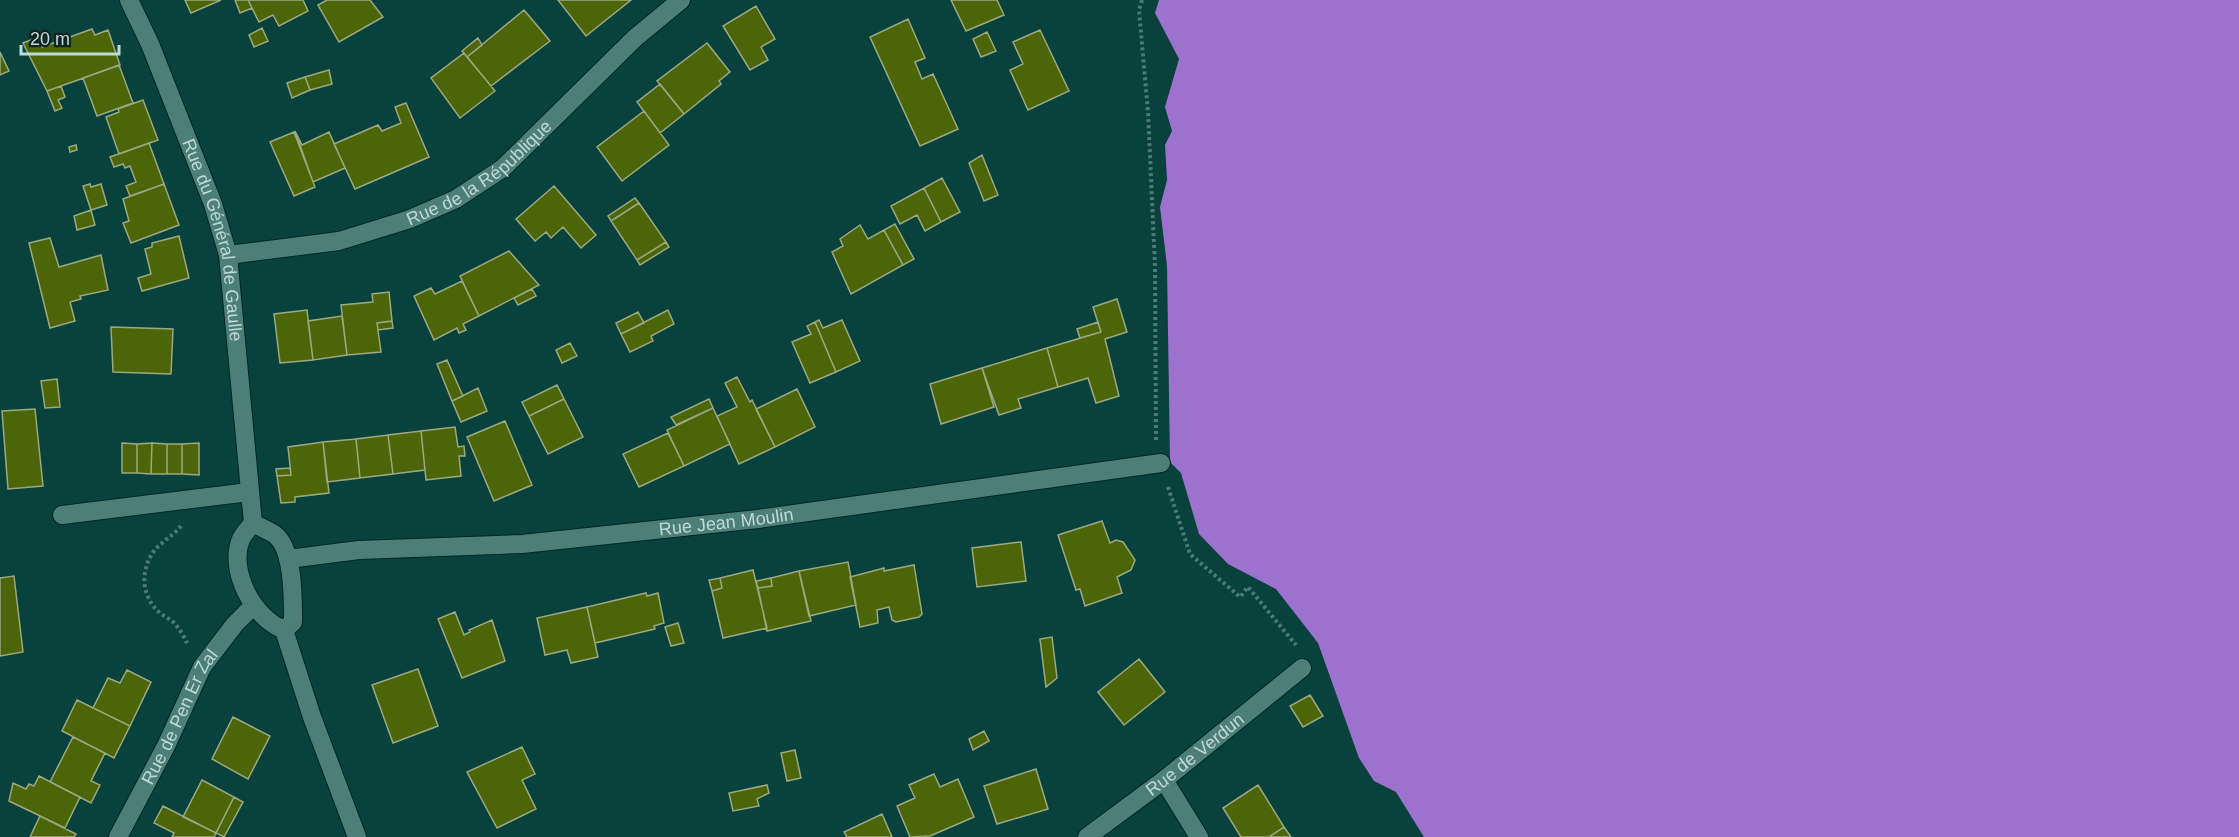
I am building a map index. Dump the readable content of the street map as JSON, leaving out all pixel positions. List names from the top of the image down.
{
  "streets": {
    "street": [
      "Rue de la République",
      "Rue du Général de Gaulle",
      "Rue Jean Moulin",
      "Rue de Pen Er Zal",
      "Rue de Verdun"
    ]
  },
  "crossings": [
    ["Rue de la République", "Rue du Général de Gaulle"]
  ],
  "scale_bar": "20 m"
}
